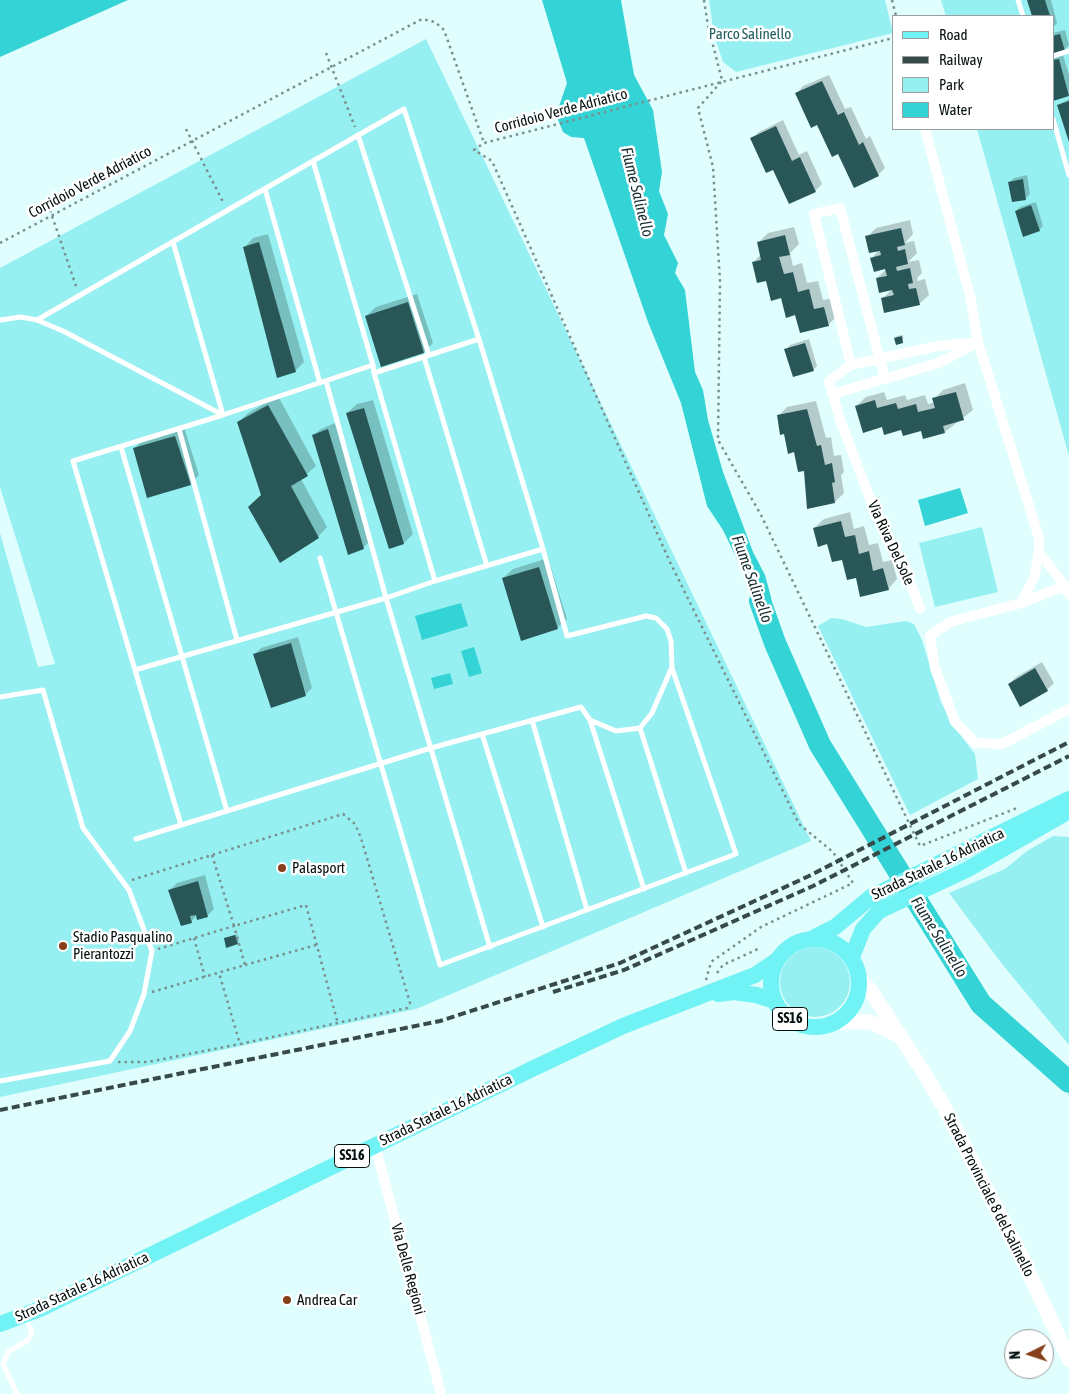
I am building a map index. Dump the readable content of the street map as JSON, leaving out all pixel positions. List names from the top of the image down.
{
  "streets": {
    "main road": ["Strada Statale 16 Adriatica", "SS16", "Strada Provinciale 8 del Salinello"],
    "street": ["Via Riva Del Sole", "Via Delle Regioni"],
    "path": ["Corridoio Verde Adriatico"]
  },
  "crossings": [
    ["Strada Statale 16 Adriatica", "SS16"],
    ["Strada Statale 16 Adriatica", "Strada Provinciale 8 del Salinello"],
    ["Strada Statale 16 Adriatica", "Via Delle Regioni"],
    ["SS16", "Strada Provinciale 8 del Salinello"]
  ],
  "water": ["Fiume Salinello"],
  "parks": ["Parco Salinello"],
  "places": ["Palasport", "Stadio Pasqualino Pierantozzi", "Andrea Car"],
  "legend": [
    "Road",
    "Railway",
    "Park",
    "Water"
  ],
  "north": "left"
}
